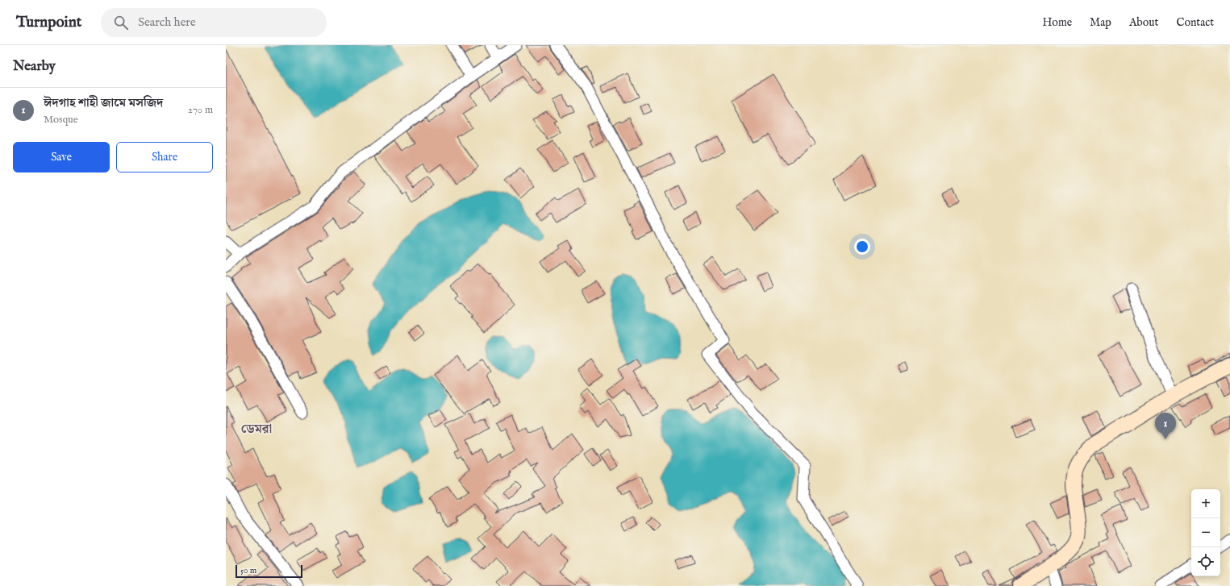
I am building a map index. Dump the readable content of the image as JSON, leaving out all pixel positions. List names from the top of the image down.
{
  "districts": ["ডেমরা"],
  "scale_bar": "50 m",
  "page": {
    "header": "Turnpoint",
    "search": "Search here",
    "nav": [
      "Home",
      "Map",
      "About",
      "Contact"
    ],
    "heading": "Nearby",
    "list": [
      {
        "mark": "1",
        "name": "ঈদগাহ শাহী জামে মসজিদ",
        "note": "Mosque",
        "value": "270 m"
      }
    ],
    "buttons": ["Save", "Share"],
    "pins": "1",
    "map_buttons": ["+", "−"],
    "scale": "50 m"
  }
}
